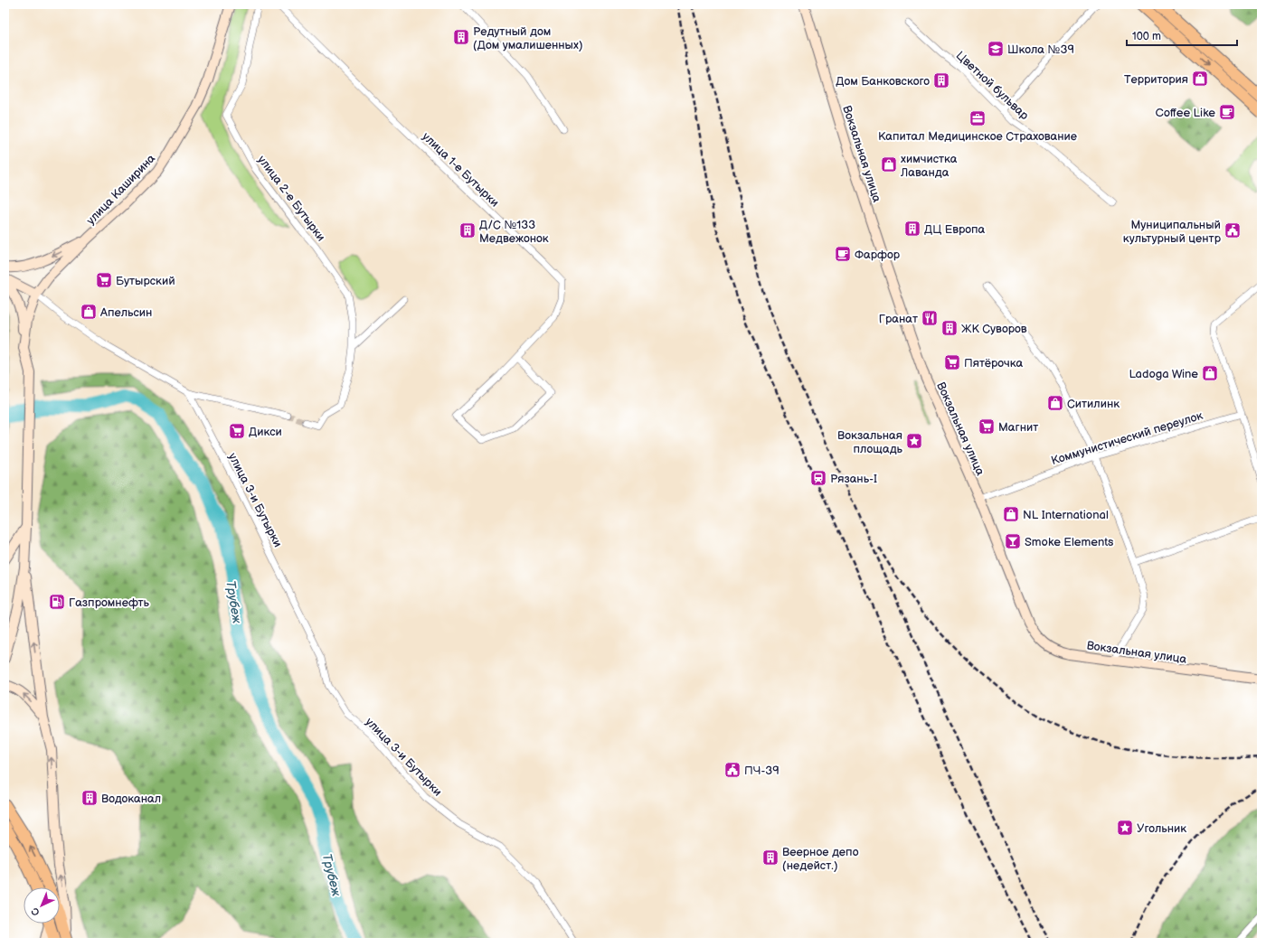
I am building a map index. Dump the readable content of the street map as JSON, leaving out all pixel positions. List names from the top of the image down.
{
  "streets": {
    "main road": ["Вокзальная улица", "улица Каширина"],
    "street": [
      "Цветной бульвар",
      "улица 1-е Бутырки",
      "улица 2-е Бутырки",
      "Коммунистический переулок",
      "улица 3-и Бутырки"
    ]
  },
  "crossings": [
    ["Вокзальная улица", "Коммунистический переулок"]
  ],
  "water": ["Трубеж"],
  "places": {
    "building": [
      "Редутный дом (Дом умалишенных)",
      "Дом Банковского",
      "ДЦ Европа",
      "Д/С №133 Медвежонок",
      "ЖК Суворов",
      "Водоканал",
      "Веерное депо (недейст.)"
    ],
    "school or university": ["Школа №39"],
    "shop": [
      "Территория",
      "химчистка Лаванда",
      "Апельсин",
      "Ladoga Wine",
      "Ситилинк",
      "NL International"
    ],
    "cafe": ["Coffee Like", "Фарфор"],
    "office": ["Капитал Медицинское Страхование"],
    "public building": ["Муниципальный культурный центр", "ПЧ-39"],
    "supermarket": [
      "Бутырский",
      "Пятёрочка",
      "Магнит",
      "Дикси"
    ],
    "restaurant": ["Гранат"],
    "place": ["Вокзальная площадь", "Угольник"],
    "station": ["Рязань-I"],
    "bar": ["Smoke Elements"],
    "fuel station": ["Газпромнефть"]
  },
  "scale_bar": "100 m",
  "north": "bottom left"
}
